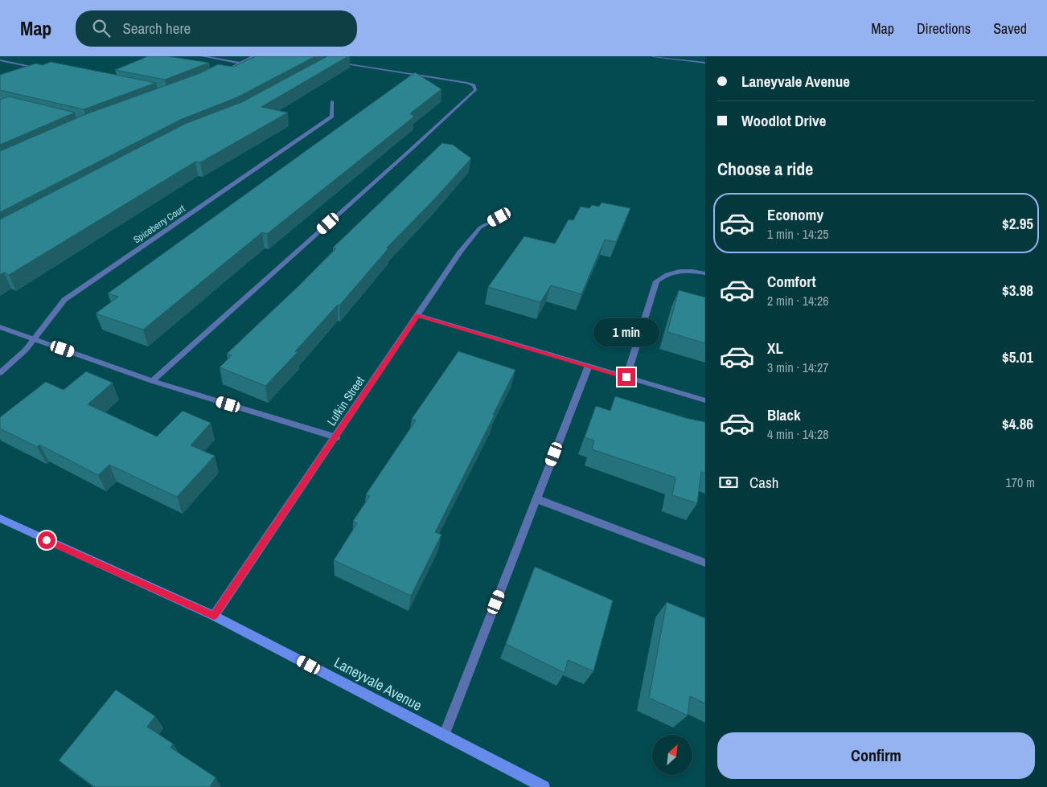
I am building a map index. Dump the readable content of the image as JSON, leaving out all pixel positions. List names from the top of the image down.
{
  "streets": {
    "street": ["Spiceberry Court", "Lufkin Street", "Laneyvale Avenue"]
  },
  "crossings": [
    ["Lufkin Street", "Laneyvale Avenue"]
  ],
  "north": "top right",
  "page": {
    "header": "Map",
    "search": "Search here",
    "nav": ["Map", "Directions", "Saved"],
    "banner": ["Laneyvale Avenue", "Woodlot Drive"],
    "heading": "Choose a ride",
    "list": [
      {
        "name": "Economy",
        "note": "1 min · 14:25",
        "value": "$2.95"
      },
      {
        "name": "Comfort",
        "note": "2 min · 14:26",
        "value": "$3.98"
      },
      {
        "name": "XL",
        "note": "3 min · 14:27",
        "value": "$5.01"
      },
      {
        "name": "Black",
        "note": "4 min · 14:28",
        "value": "$4.86"
      }
    ],
    "bubble": "1 min",
    "pay": ["Cash", "170 m"],
    "buttons": "Confirm"
  }
}
